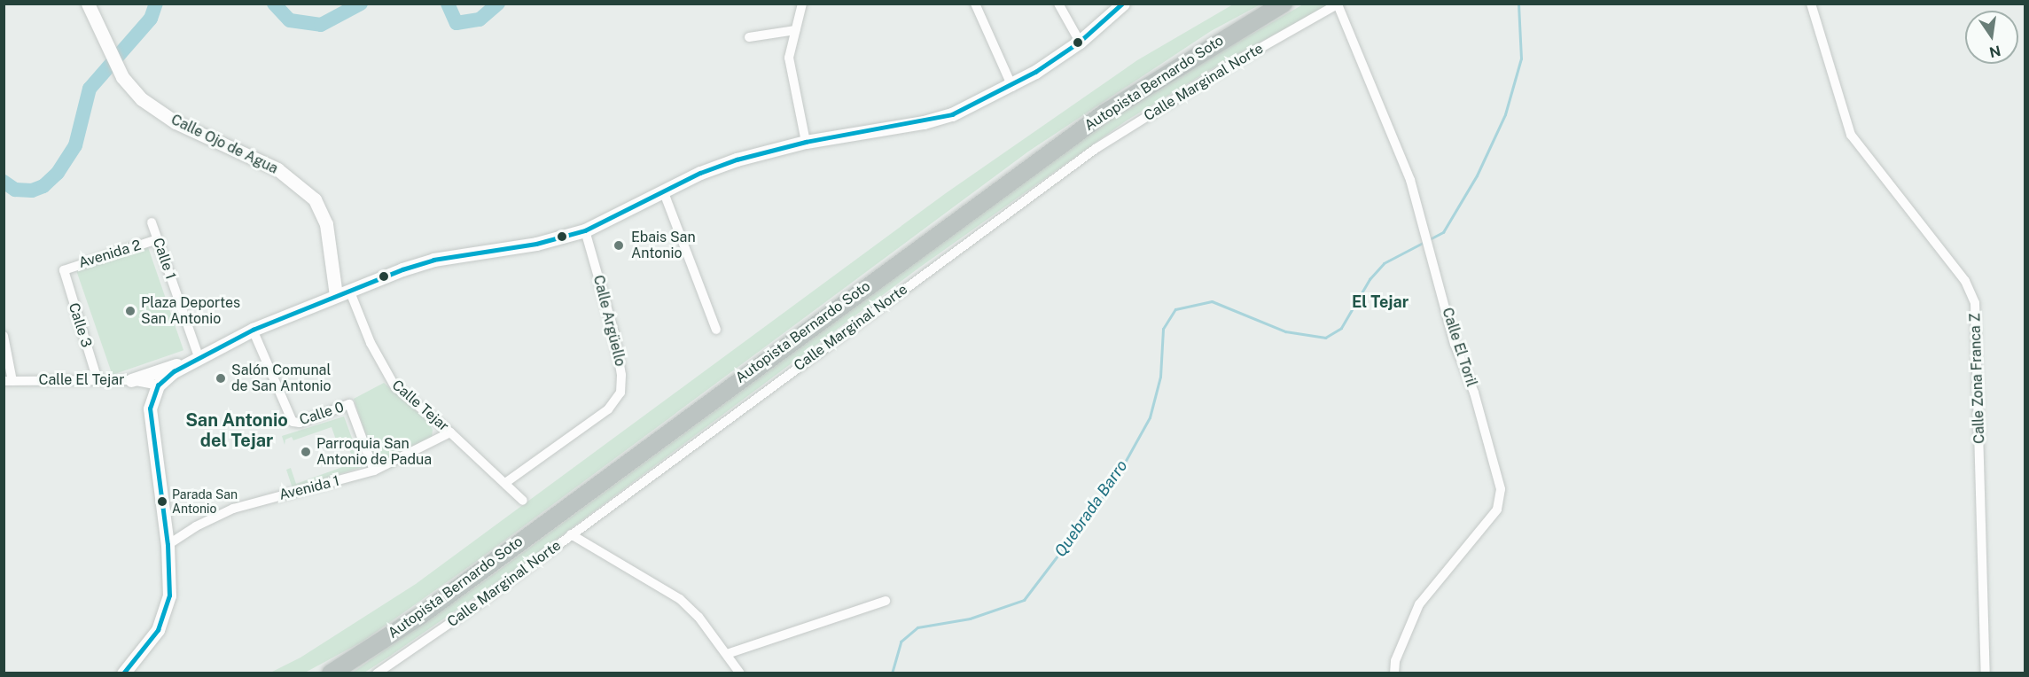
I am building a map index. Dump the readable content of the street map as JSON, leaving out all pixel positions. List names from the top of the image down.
{
  "streets": {
    "highway": ["Autopista Bernardo Soto"],
    "main road": ["Calle Ojo de Agua"],
    "street": [
      "Calle Marginal Norte",
      "Avenida 2",
      "Calle 1",
      "Calle Argüello",
      "Calle 3",
      "Calle El Toril",
      "Calle Zona Franca Z",
      "Calle El Tejar",
      "Calle Tejar",
      "Calle 0",
      "Avenida 1"
    ]
  },
  "crossings": [
    ["Calle Marginal Norte", "Calle El Toril"],
    ["Avenida 2", "Calle 1"],
    ["Avenida 2", "Calle 3"],
    ["Calle Argüello", "Calle Tejar"],
    ["Calle 3", "Calle El Tejar"],
    ["Calle Tejar", "Avenida 1"],
    ["Calle 0", "Avenida 1"]
  ],
  "districts": ["El Tejar", "San Antonio del Tejar"],
  "water": ["Quebrada Barro"],
  "places": [
    "Ebais San Antonio",
    "Plaza Deportes San Antonio",
    "Salón Comunal de San Antonio",
    "Parroquia San Antonio de Padua",
    "Parada San Antonio"
  ],
  "north": "bottom"
}
